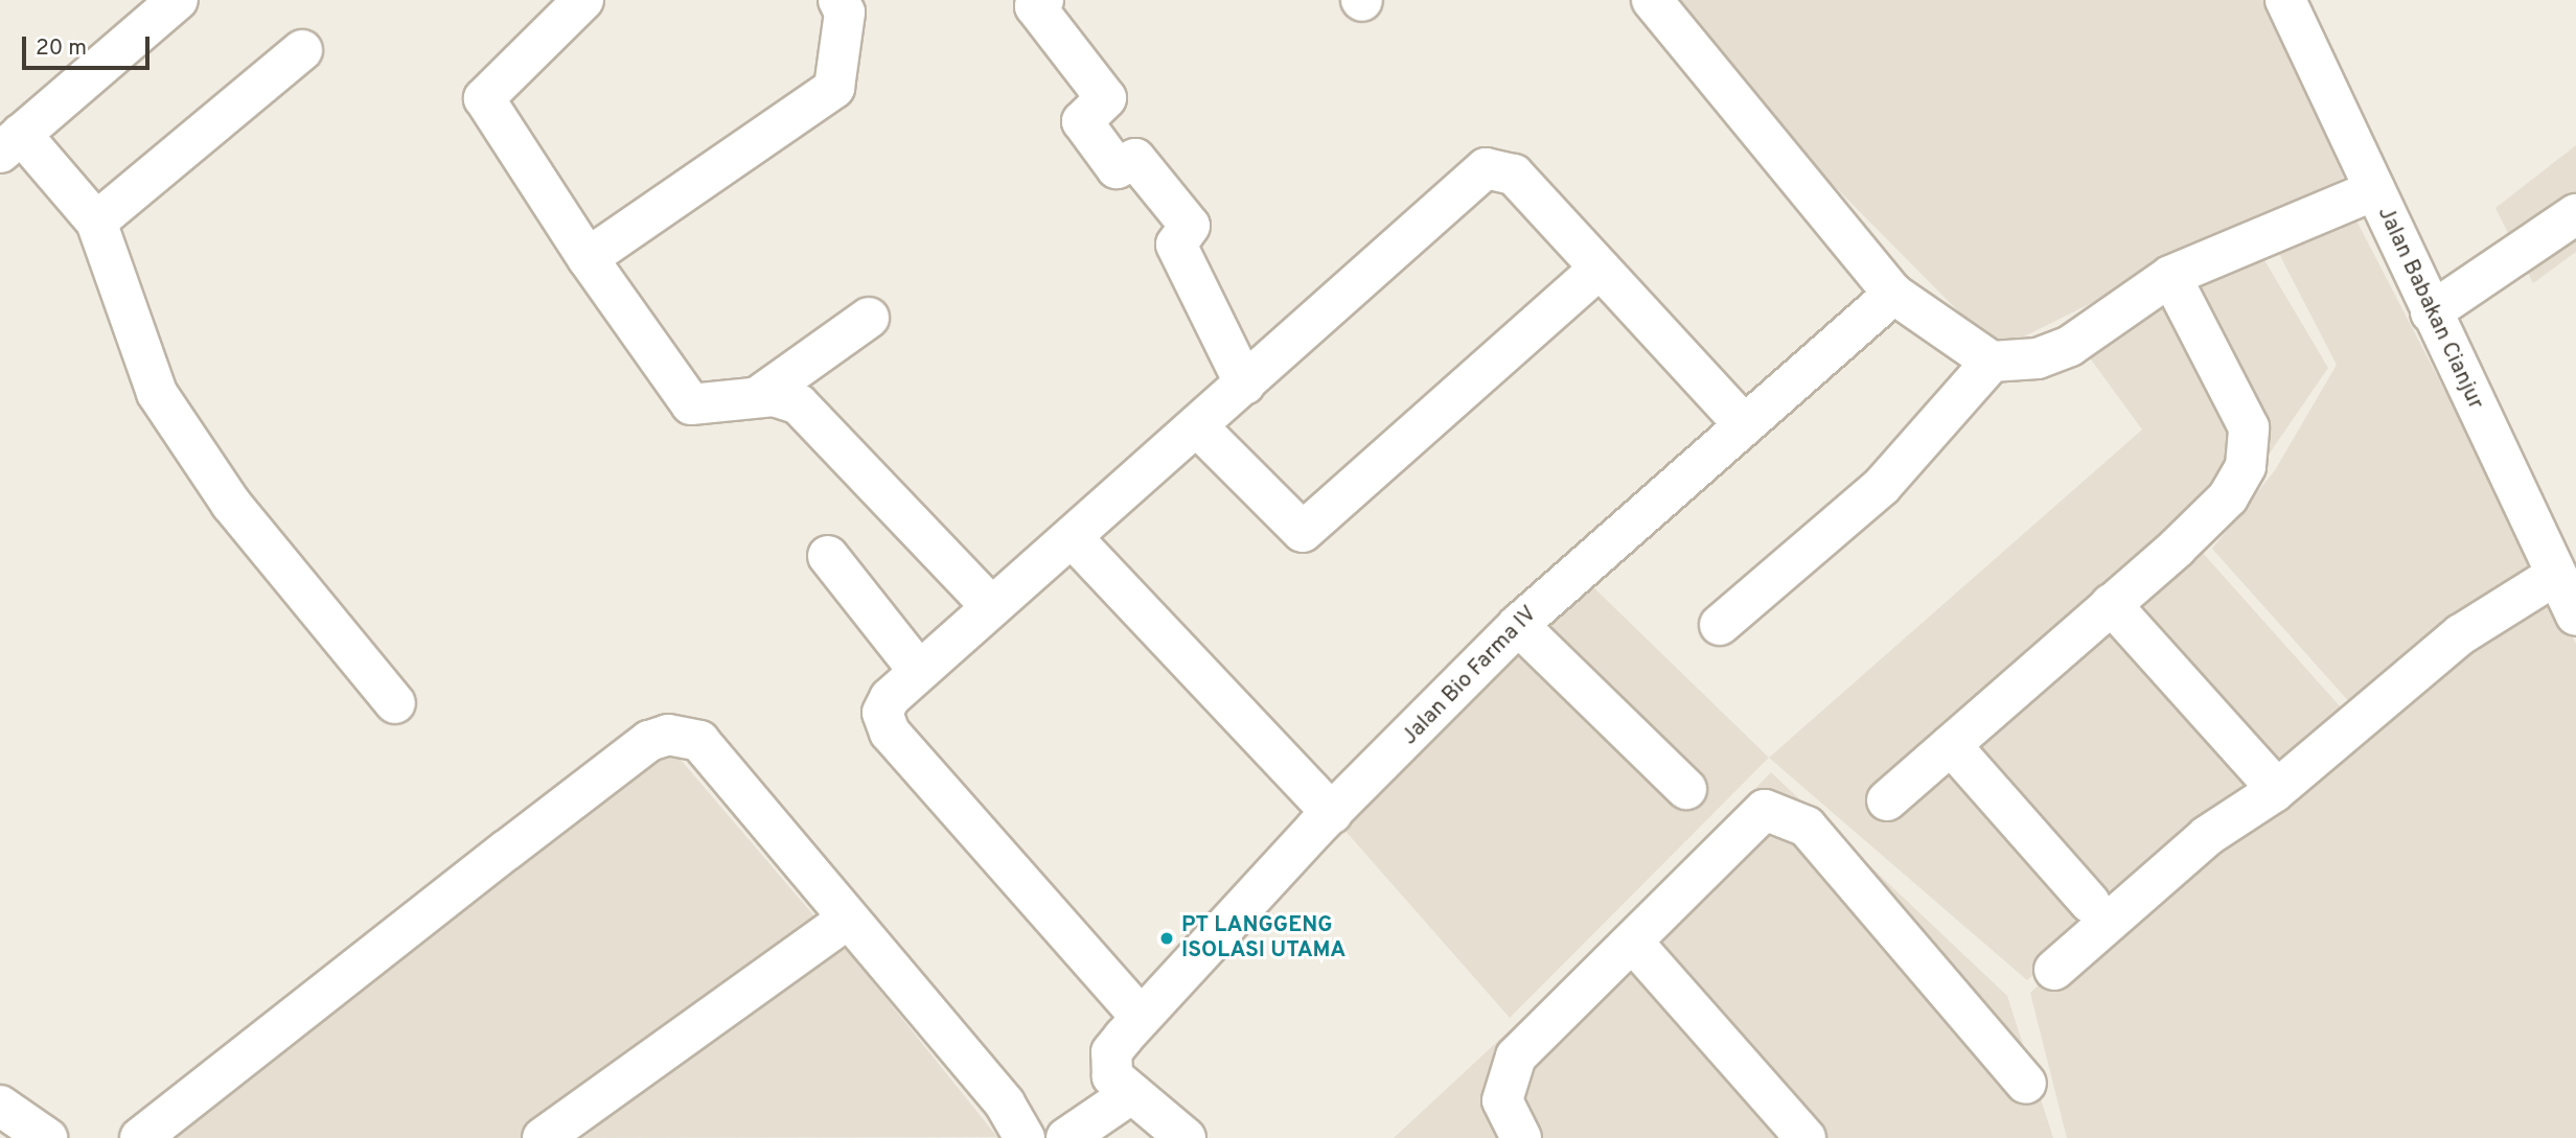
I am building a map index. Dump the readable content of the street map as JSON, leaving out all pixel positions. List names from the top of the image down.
{
  "streets": {
    "street": ["Jalan Babakan Cianjur", "Jalan Bio Farma IV"]
  },
  "places": ["PT LANGGENG ISOLASI UTAMA"],
  "scale_bar": "20 m"
}
